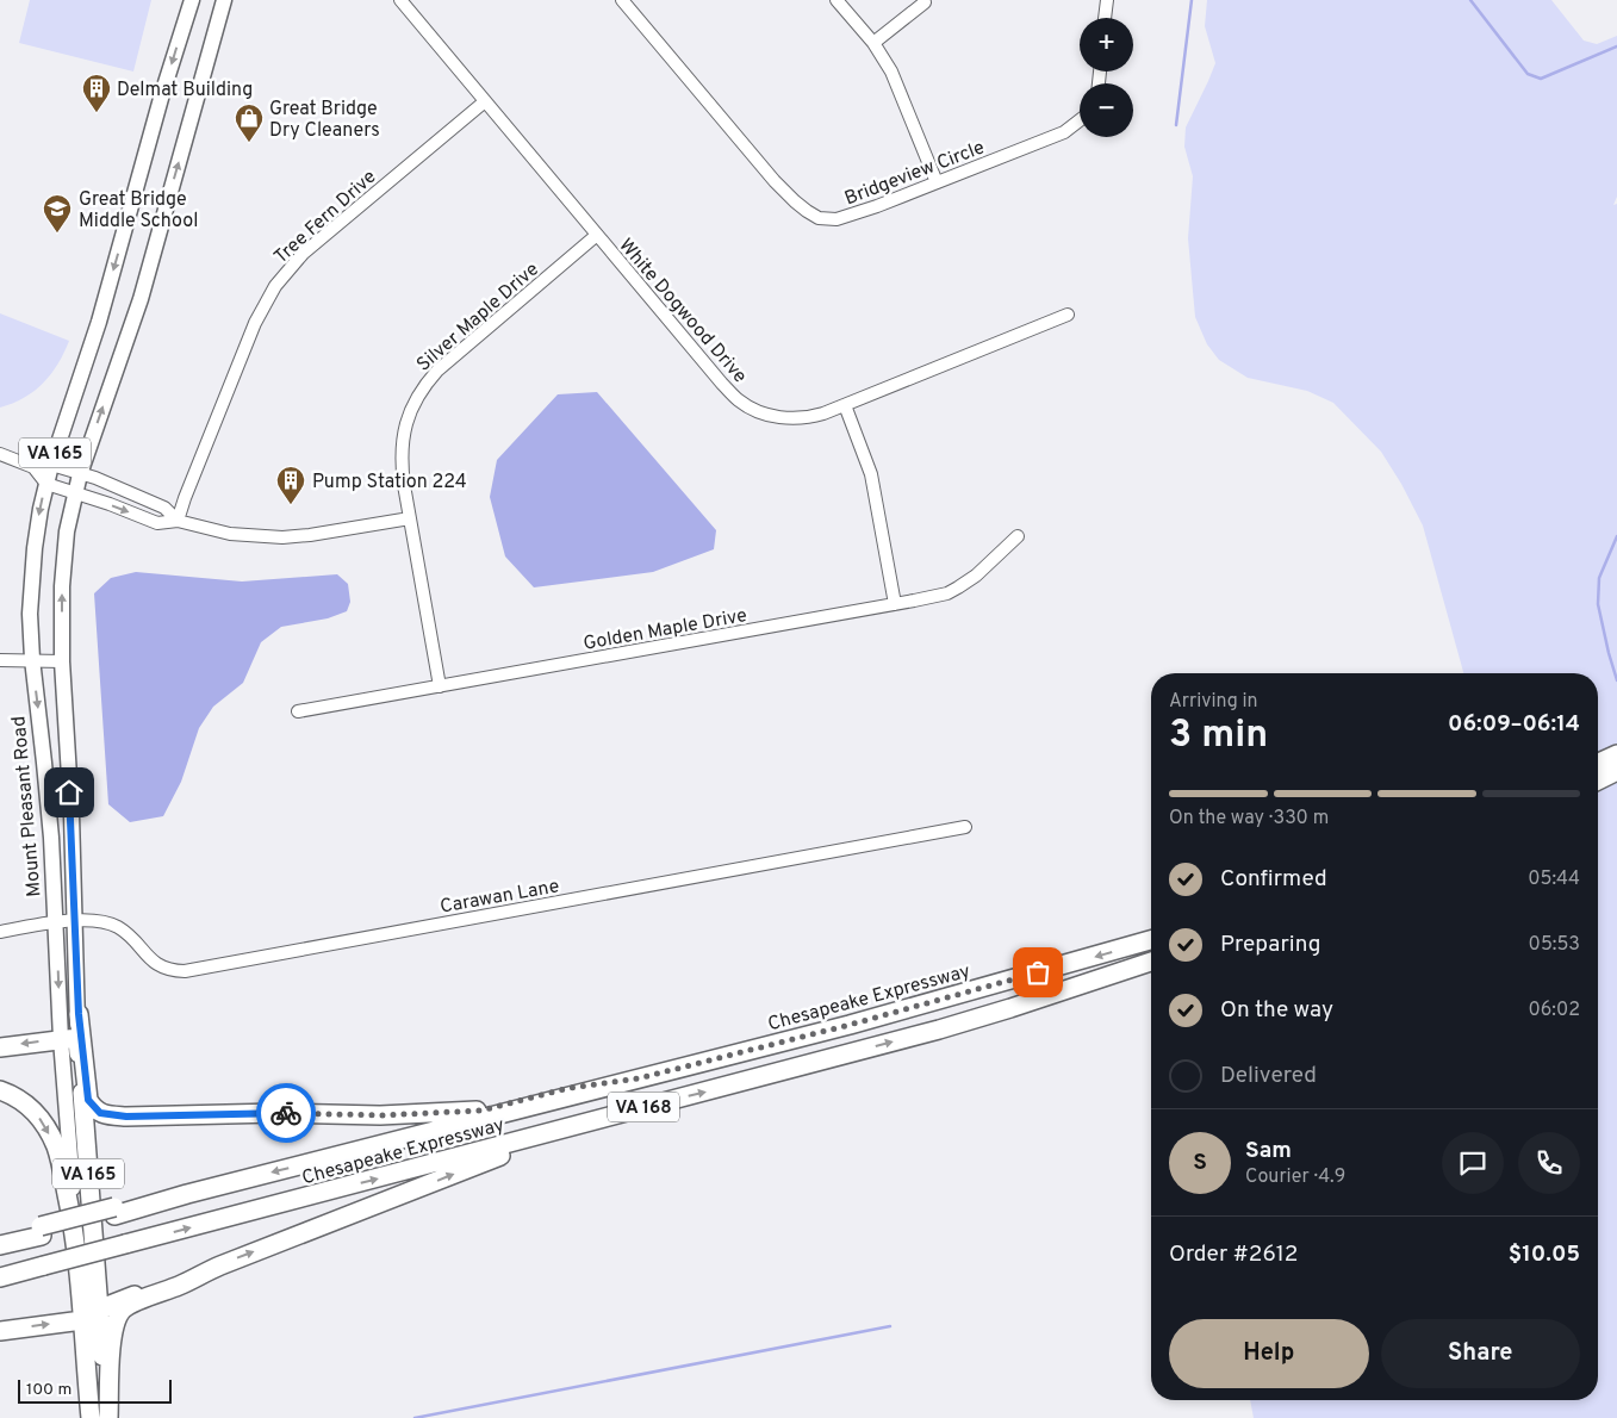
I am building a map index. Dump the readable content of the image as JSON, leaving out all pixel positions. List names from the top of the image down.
{
  "streets": {
    "highway": [
      "VA 165",
      "Mount Pleasant Road",
      "Chesapeake Expressway",
      "VA 168"
    ],
    "street": [
      "Bridgeview Circle",
      "Tree Fern Drive",
      "White Dogwood Drive",
      "Silver Maple Drive",
      "Golden Maple Drive",
      "Carawan Lane"
    ]
  },
  "crossings": [
    ["Tree Fern Drive", "White Dogwood Drive"],
    ["White Dogwood Drive", "Silver Maple Drive"],
    ["Silver Maple Drive", "Golden Maple Drive"],
    ["Mount Pleasant Road", "Carawan Lane"]
  ],
  "places": {
    "building": ["Delmat Building", "Pump Station 224"],
    "shop": ["Great Bridge Dry Cleaners"],
    "school or university": ["Great Bridge Middle School"]
  },
  "scale_bar": "100 m",
  "page": {
    "map_buttons": ["+", "−"],
    "heading": ["3 min", "Arriving in", "06:09–06:14"],
    "panel": [
      "Sam",
      "Courier · 4.9",
      "Order #2612",
      "$10.05"
    ],
    "bar": "On the way · 330 m",
    "list": [
      ["Confirmed", "05:44"],
      ["Preparing", "05:53"],
      ["On the way", "06:02"],
      "Delivered"
    ],
    "round": "S",
    "buttons": ["Help", "Share"],
    "scale": "100 m"
  }
}
